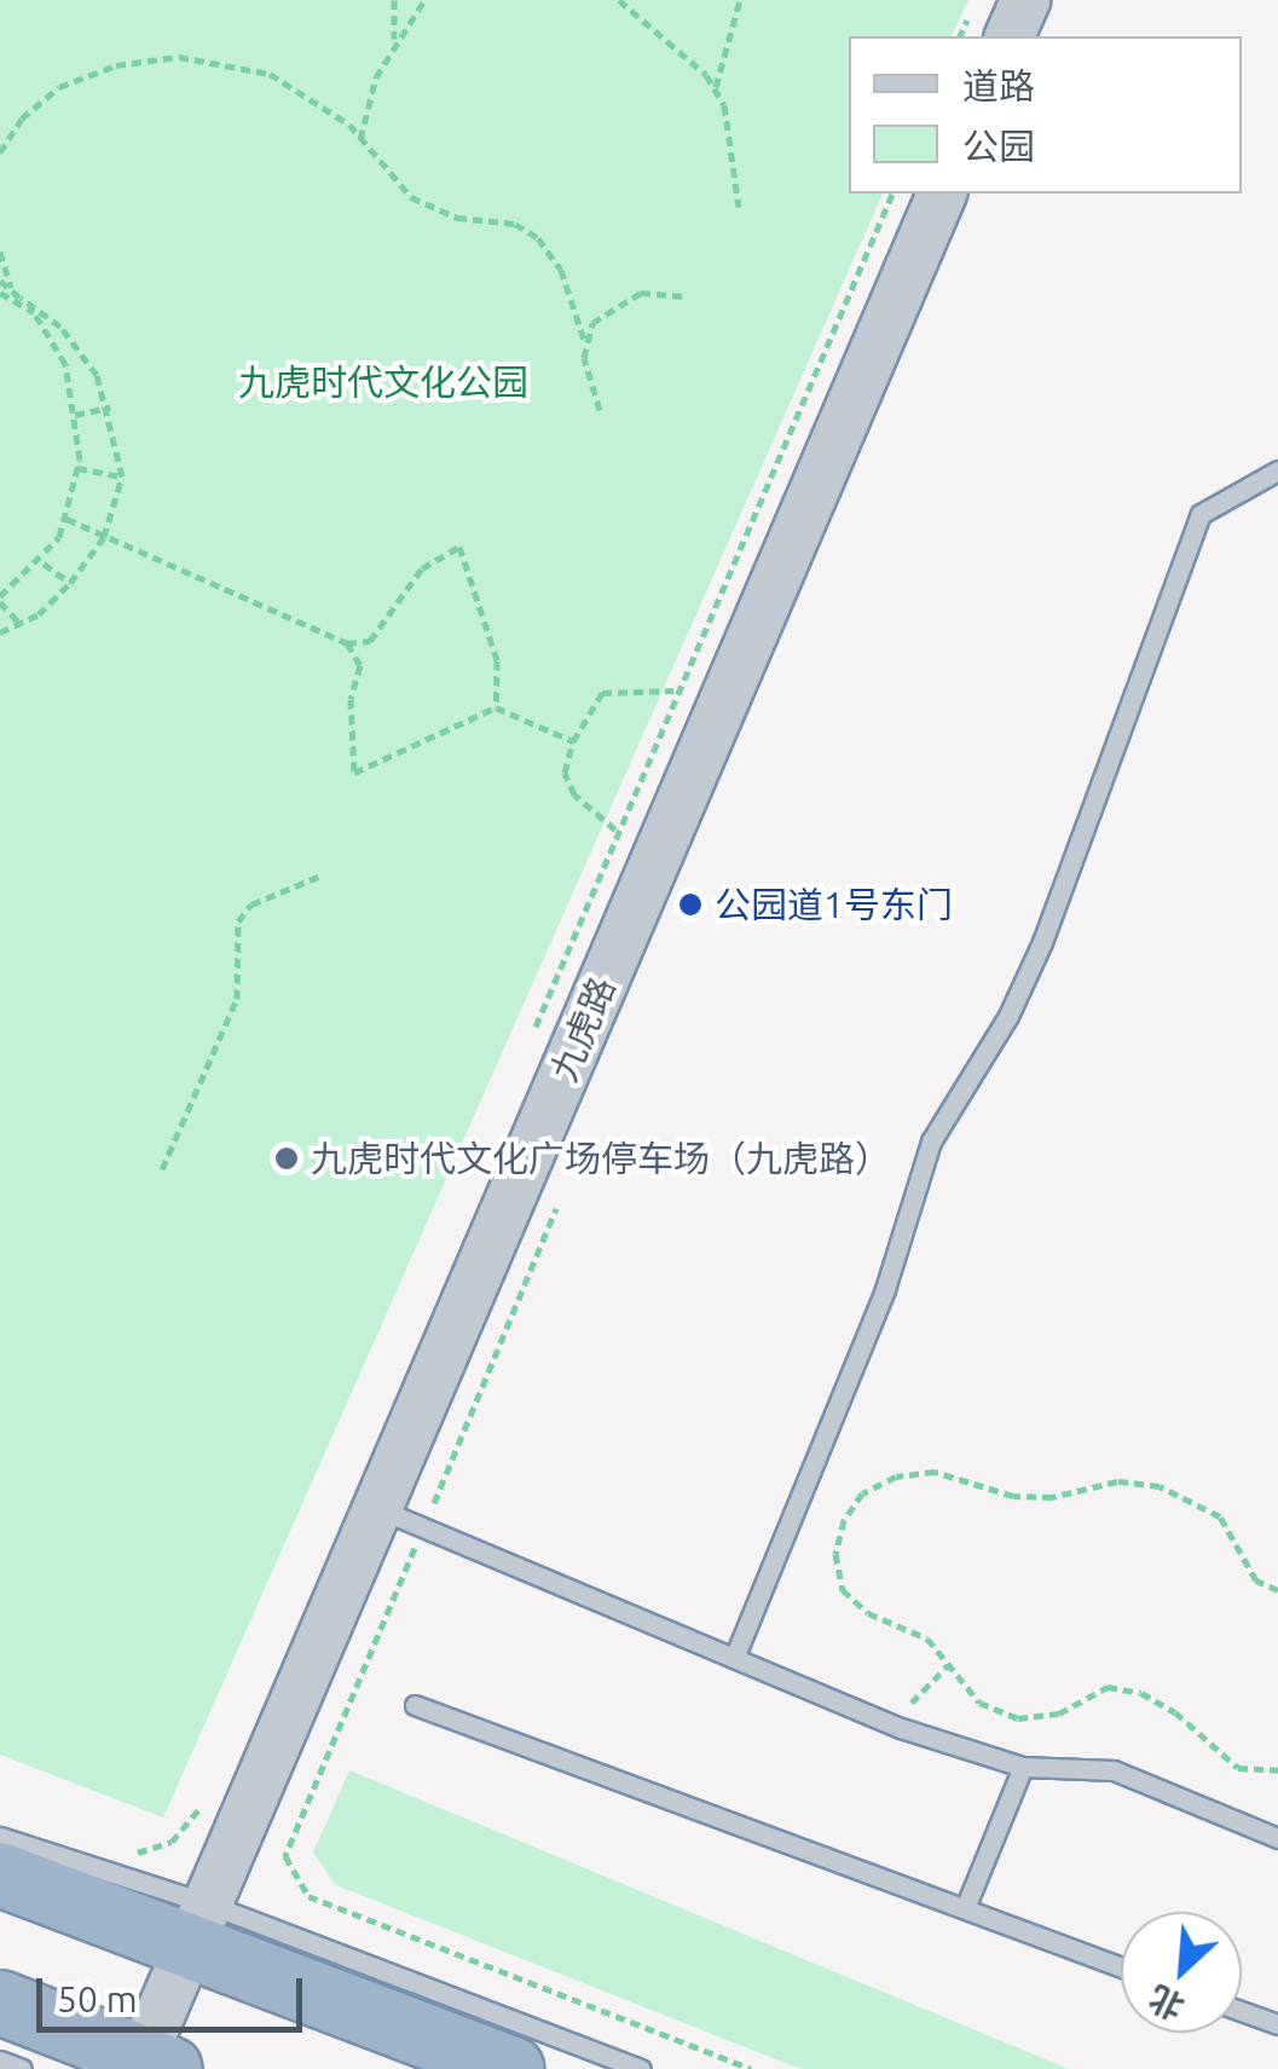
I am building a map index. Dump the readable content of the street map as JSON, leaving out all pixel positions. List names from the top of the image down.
{
  "streets": {
    "street": ["九虎路"]
  },
  "parks": ["九虎时代文化公园"],
  "places": ["公园道1号东门", "九虎时代文化广场停车场（九虎路）"],
  "legend": ["道路", "公园"],
  "scale_bar": "50 m",
  "north": "bottom left"
}
